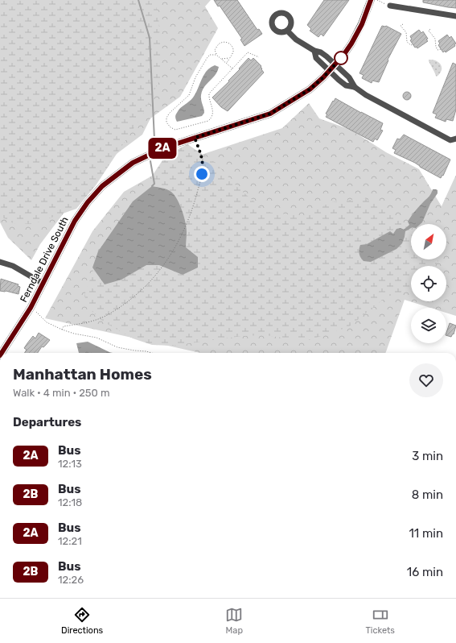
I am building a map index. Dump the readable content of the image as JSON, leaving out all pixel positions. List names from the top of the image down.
{
  "streets": {
    "main road": ["Ferndale Drive South"]
  },
  "lines": ["bus line 2A"],
  "north": "top right",
  "page": {
    "on_map": "2A",
    "heading": [
      ["Manhattan Homes", "Walk · 4 min · 250 m"],
      "Departures"
    ],
    "list": [
      {
        "mark": "2A",
        "name": "Bus",
        "note": "12:13",
        "value": "3 min"
      },
      {
        "mark": "2B",
        "name": "Bus",
        "note": "12:18",
        "value": "8 min"
      },
      {
        "mark": "2A",
        "name": "Bus",
        "note": "12:21",
        "value": "11 min"
      },
      {
        "mark": "2B",
        "name": "Bus",
        "note": "12:26",
        "value": "16 min"
      }
    ],
    "tabs": ["Directions", "Map", "Tickets"]
  }
}
